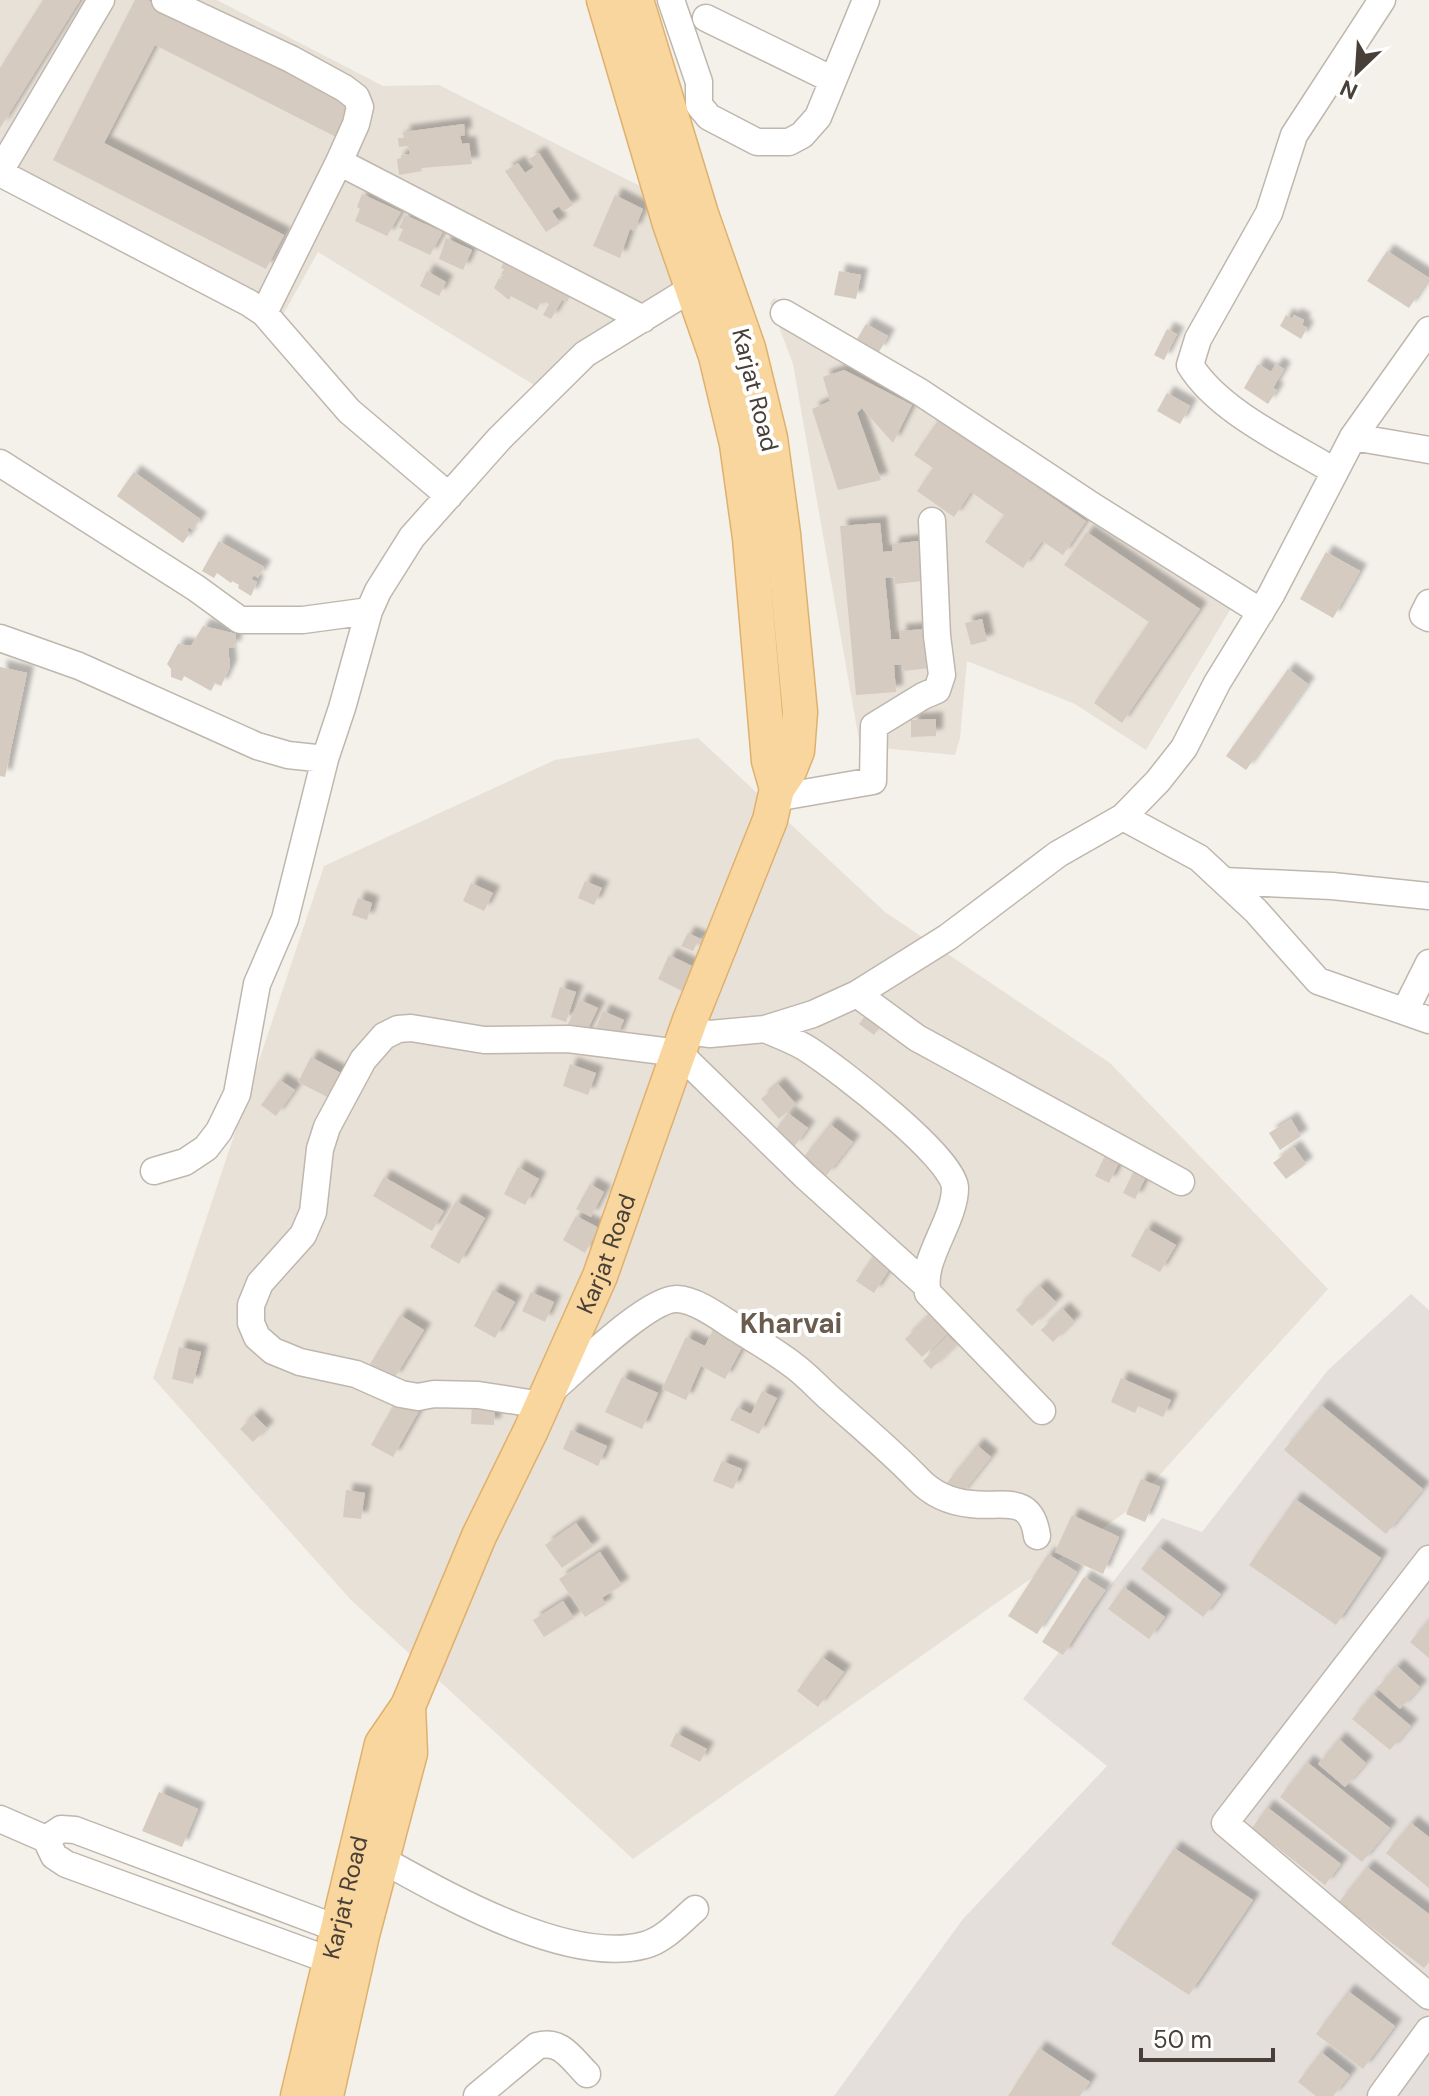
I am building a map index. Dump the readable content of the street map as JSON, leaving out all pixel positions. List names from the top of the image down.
{
  "streets": {
    "main road": ["Karjat Road"]
  },
  "districts": ["Kharvai"],
  "scale_bar": "50 m",
  "north": "bottom left"
}
